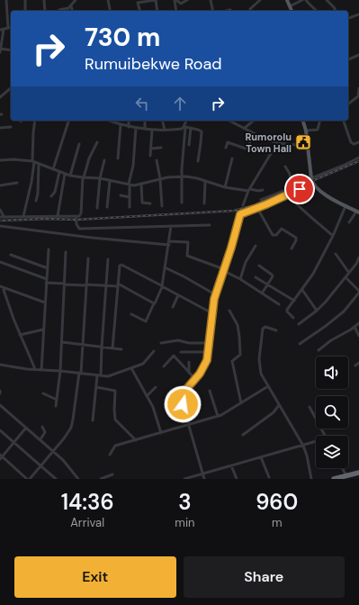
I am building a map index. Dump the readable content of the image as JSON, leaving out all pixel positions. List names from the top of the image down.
{
  "places": {
    "public building": ["Rumorolu Town Hall"]
  },
  "page": {
    "turn": ["730 m", "Rumuibekwe Road"],
    "eta": [
      "14:36",
      "Arrival",
      "3",
      "min",
      "960",
      "m"
    ],
    "buttons": ["Exit", "Share"]
  }
}
